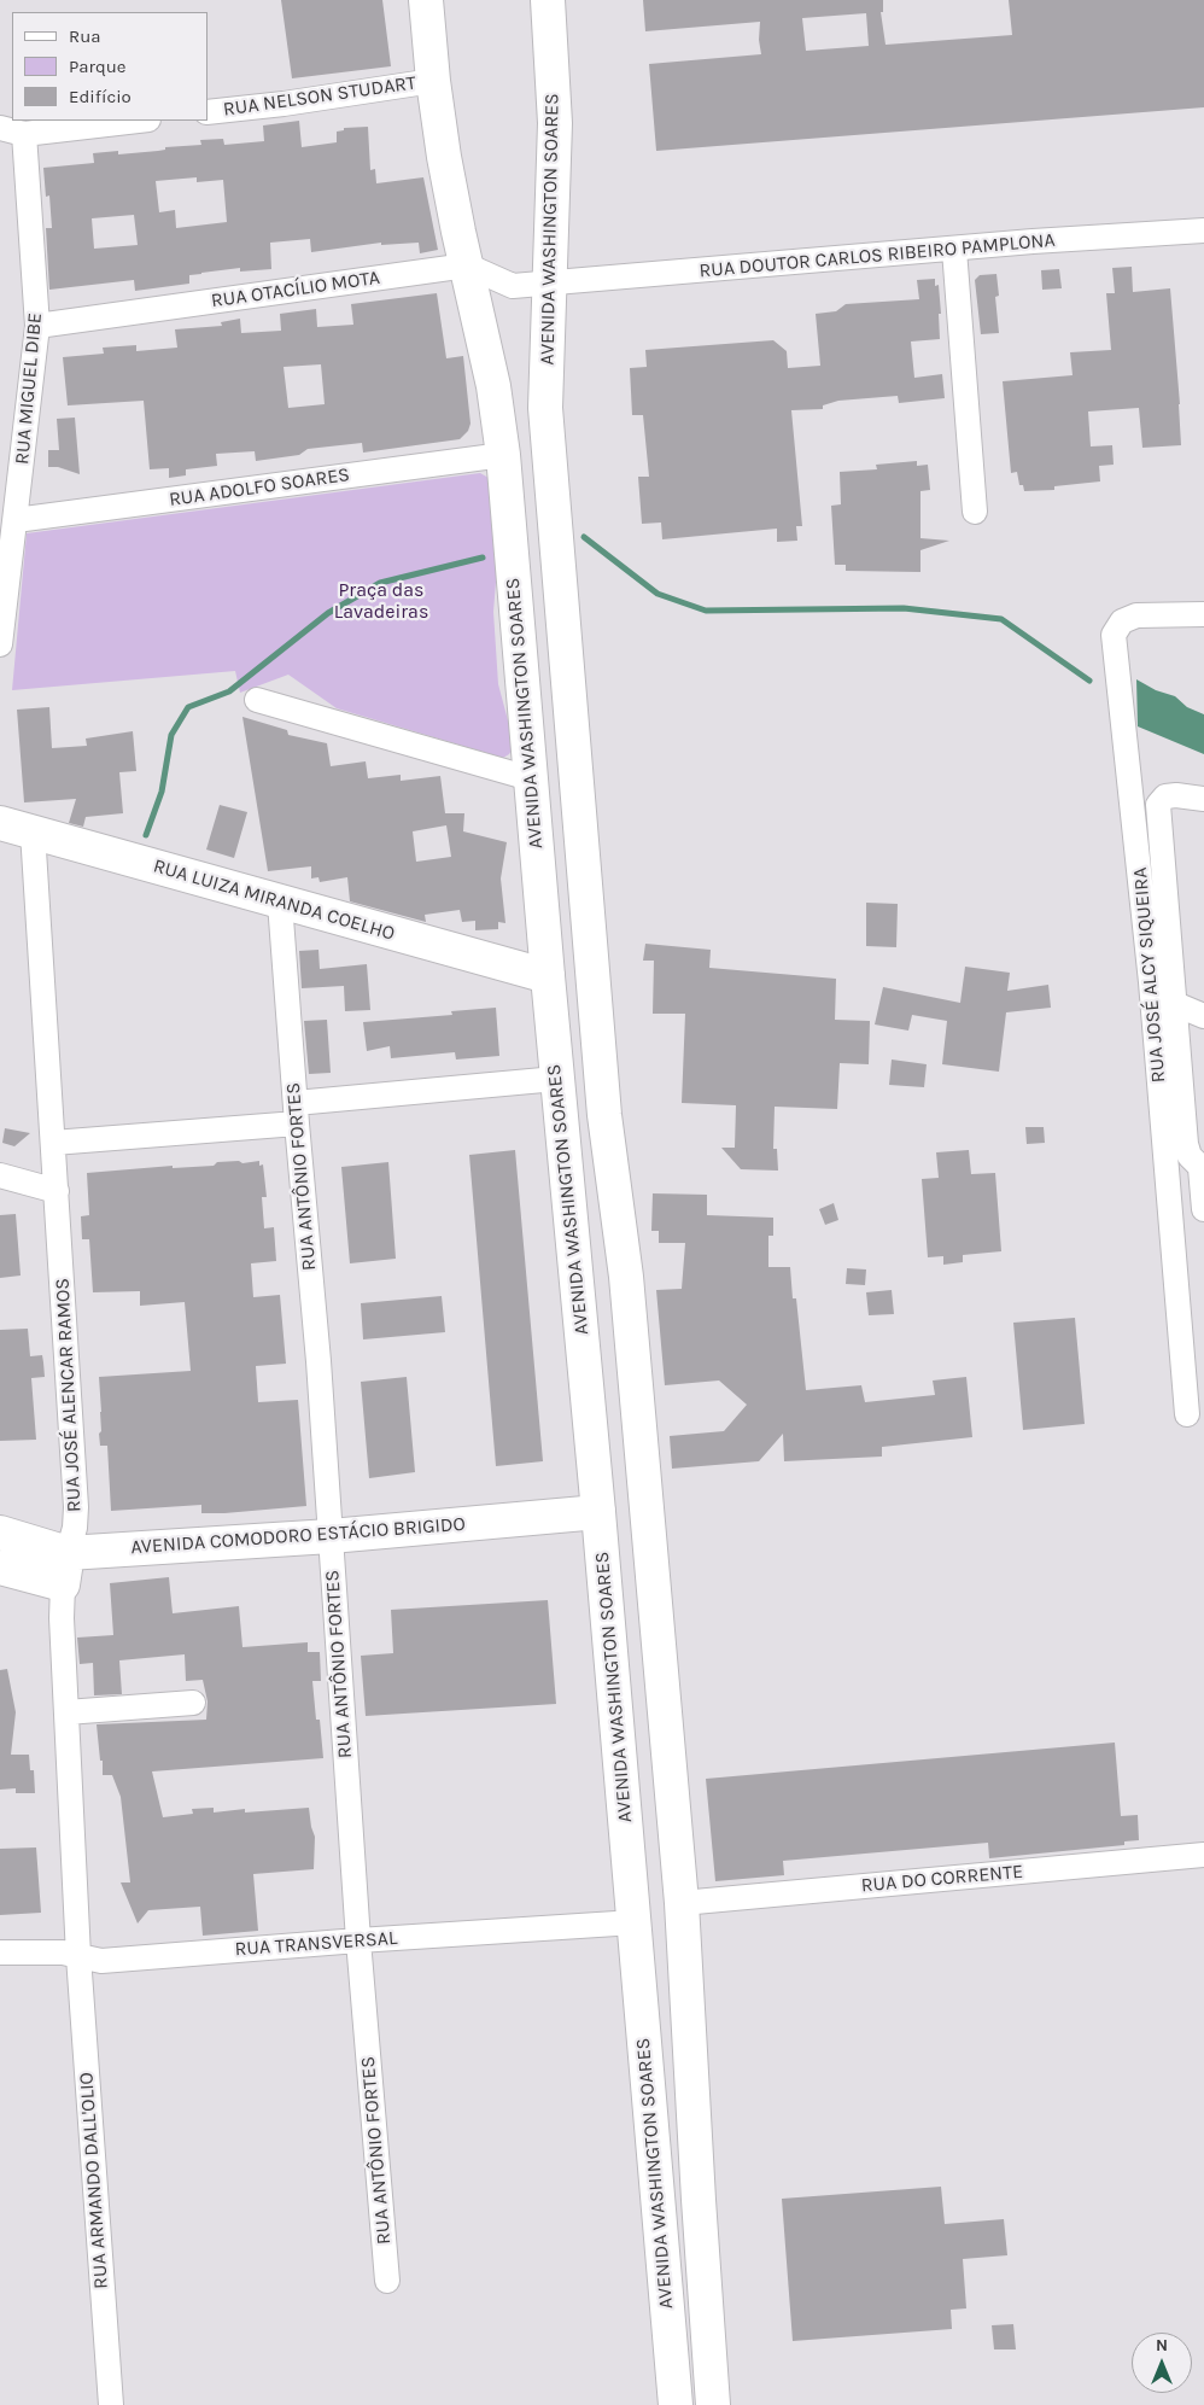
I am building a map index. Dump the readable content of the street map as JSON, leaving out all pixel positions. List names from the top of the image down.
{
  "streets": {
    "main road": ["AVENIDA WASHINGTON SOARES", "RUA LUIZA MIRANDA COELHO", "AVENIDA COMODORO ESTÁCIO BRIGIDO"],
    "street": [
      "RUA NELSON STUDART",
      "RUA DOUTOR CARLOS RIBEIRO PAMPLONA",
      "RUA OTACÍLIO MOTA",
      "RUA MIGUEL DIBE",
      "RUA ADOLFO SOARES",
      "RUA JOSÉ ALCY SIQUEIRA",
      "RUA ANTÔNIO FORTES",
      "RUA JOSÉ ALENCAR RAMOS",
      "RUA DO CORRENTE",
      "RUA TRANSVERSAL",
      "RUA ARMANDO DALL'OLIO"
    ]
  },
  "crossings": [
    ["RUA NELSON STUDART", "AVENIDA WASHINGTON SOARES"],
    ["AVENIDA WASHINGTON SOARES", "RUA DOUTOR CARLOS RIBEIRO PAMPLONA"],
    ["AVENIDA WASHINGTON SOARES", "RUA OTACÍLIO MOTA"],
    ["AVENIDA WASHINGTON SOARES", "RUA ADOLFO SOARES"],
    ["AVENIDA WASHINGTON SOARES", "RUA LUIZA MIRANDA COELHO"],
    ["AVENIDA WASHINGTON SOARES", "AVENIDA COMODORO ESTÁCIO BRIGIDO"],
    ["AVENIDA WASHINGTON SOARES", "RUA DO CORRENTE"],
    ["AVENIDA WASHINGTON SOARES", "RUA TRANSVERSAL"],
    ["RUA OTACÍLIO MOTA", "RUA MIGUEL DIBE"],
    ["RUA MIGUEL DIBE", "RUA ADOLFO SOARES"],
    ["RUA LUIZA MIRANDA COELHO", "RUA ANTÔNIO FORTES"],
    ["RUA LUIZA MIRANDA COELHO", "RUA JOSÉ ALENCAR RAMOS"],
    ["RUA ANTÔNIO FORTES", "AVENIDA COMODORO ESTÁCIO BRIGIDO"],
    ["RUA ANTÔNIO FORTES", "RUA TRANSVERSAL"],
    ["RUA JOSÉ ALENCAR RAMOS", "AVENIDA COMODORO ESTÁCIO BRIGIDO"],
    ["RUA JOSÉ ALENCAR RAMOS", "RUA TRANSVERSAL"],
    ["RUA JOSÉ ALENCAR RAMOS", "RUA ARMANDO DALL'OLIO"],
    ["RUA TRANSVERSAL", "RUA ARMANDO DALL'OLIO"]
  ],
  "parks": ["Praça das Lavadeiras"],
  "legend": ["Rua", "Parque", "Edifício"],
  "north": "top"
}
